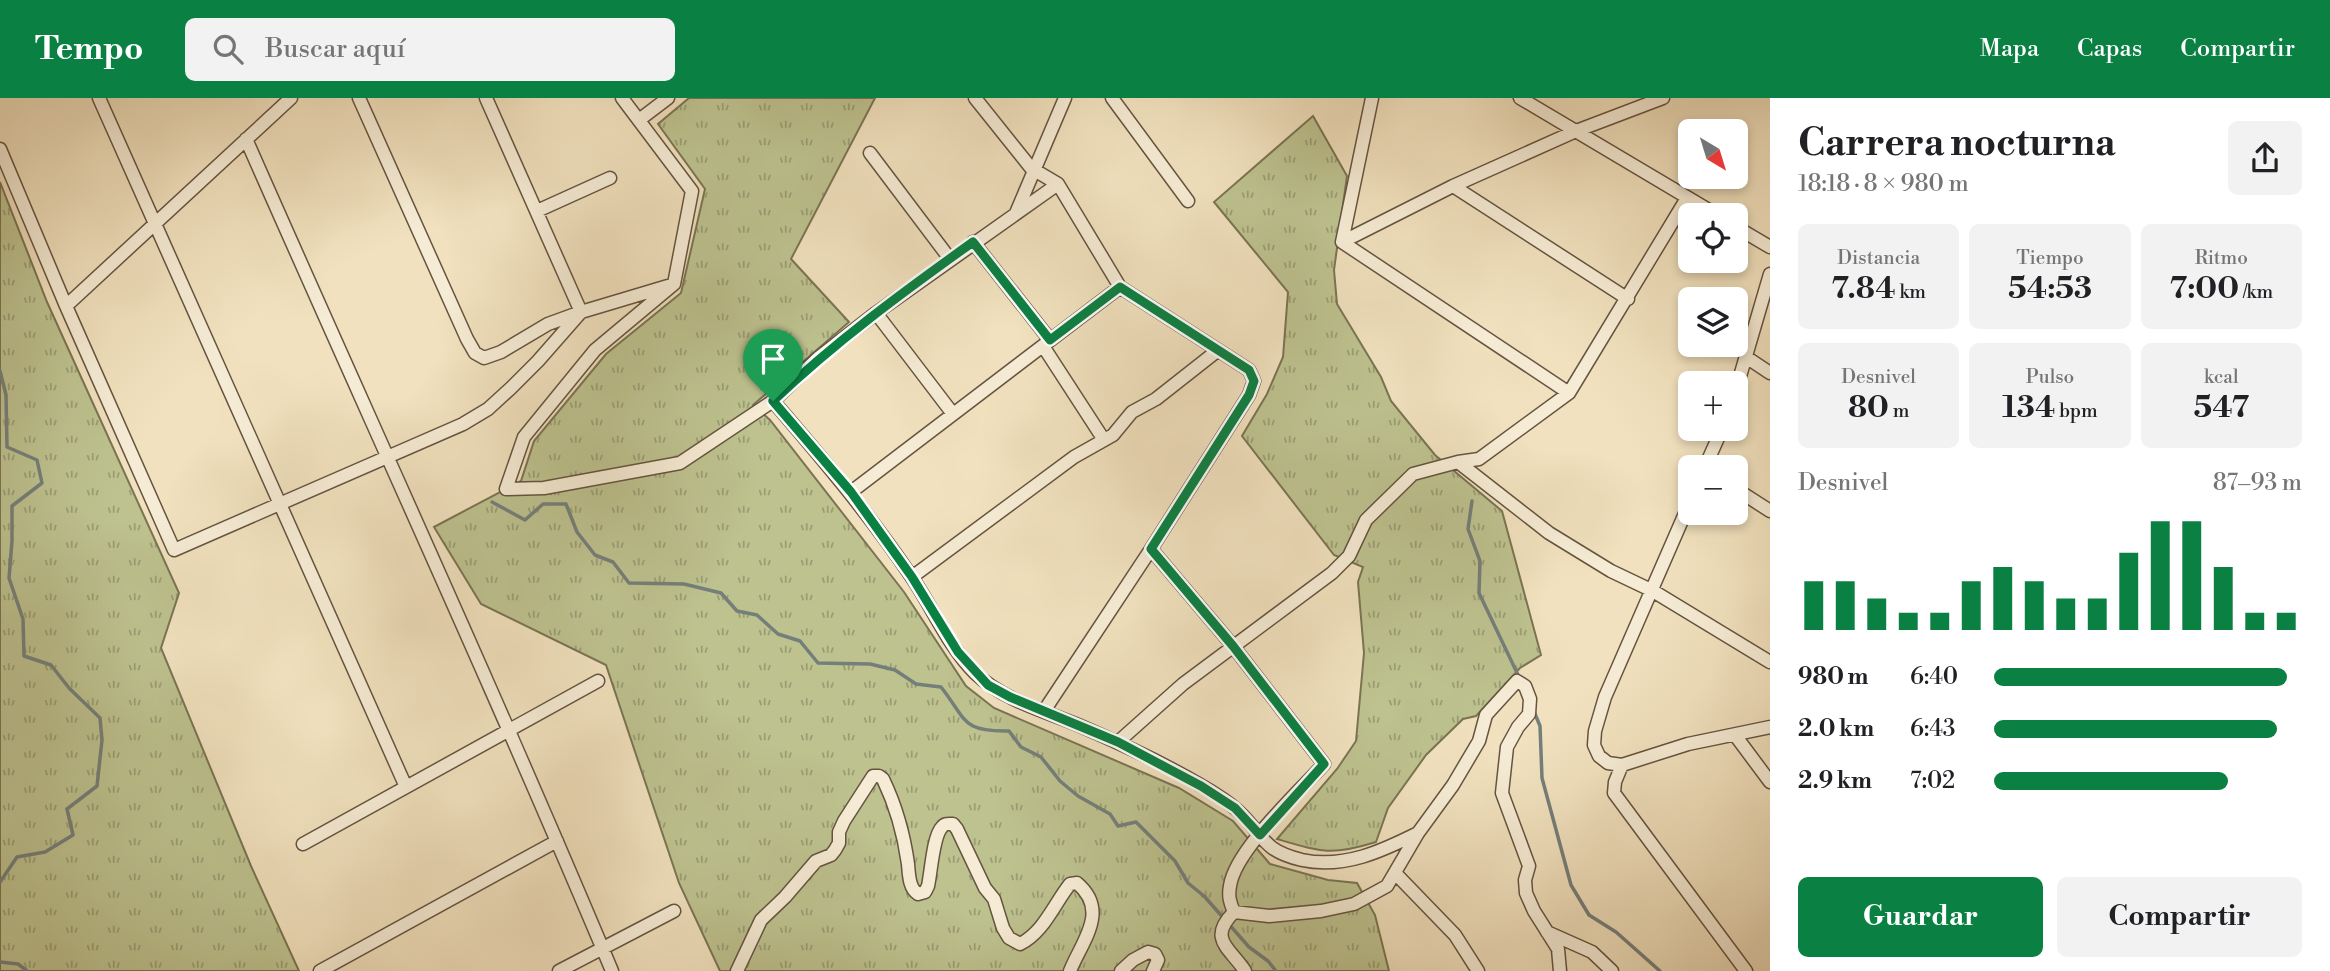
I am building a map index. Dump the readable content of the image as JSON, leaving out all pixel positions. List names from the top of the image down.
{
  "north": "bottom right",
  "page": {
    "header": "Tempo",
    "search": "Buscar aquí",
    "nav": ["Mapa", "Capas", "Compartir"],
    "heading": ["Carrera nocturna", "18:18 · 8 × 980 m"],
    "map_buttons": ["+", "−"],
    "stats": [
      ["Distancia", "7.84 km"],
      ["Tiempo", "54:53"],
      ["Ritmo", "7:00 /km"],
      ["Desnivel", "80 m"],
      ["Pulso", "134 bpm"],
      ["kcal", "547"]
    ],
    "chart": ["Desnivel", "87–93 m"],
    "list": [
      {
        "name": "980 m",
        "note": "6:40"
      },
      {
        "name": "2.0 km",
        "note": "6:43"
      },
      {
        "name": "2.9 km",
        "note": "7:02"
      }
    ],
    "buttons": ["Guardar", "Compartir"]
  }
}
